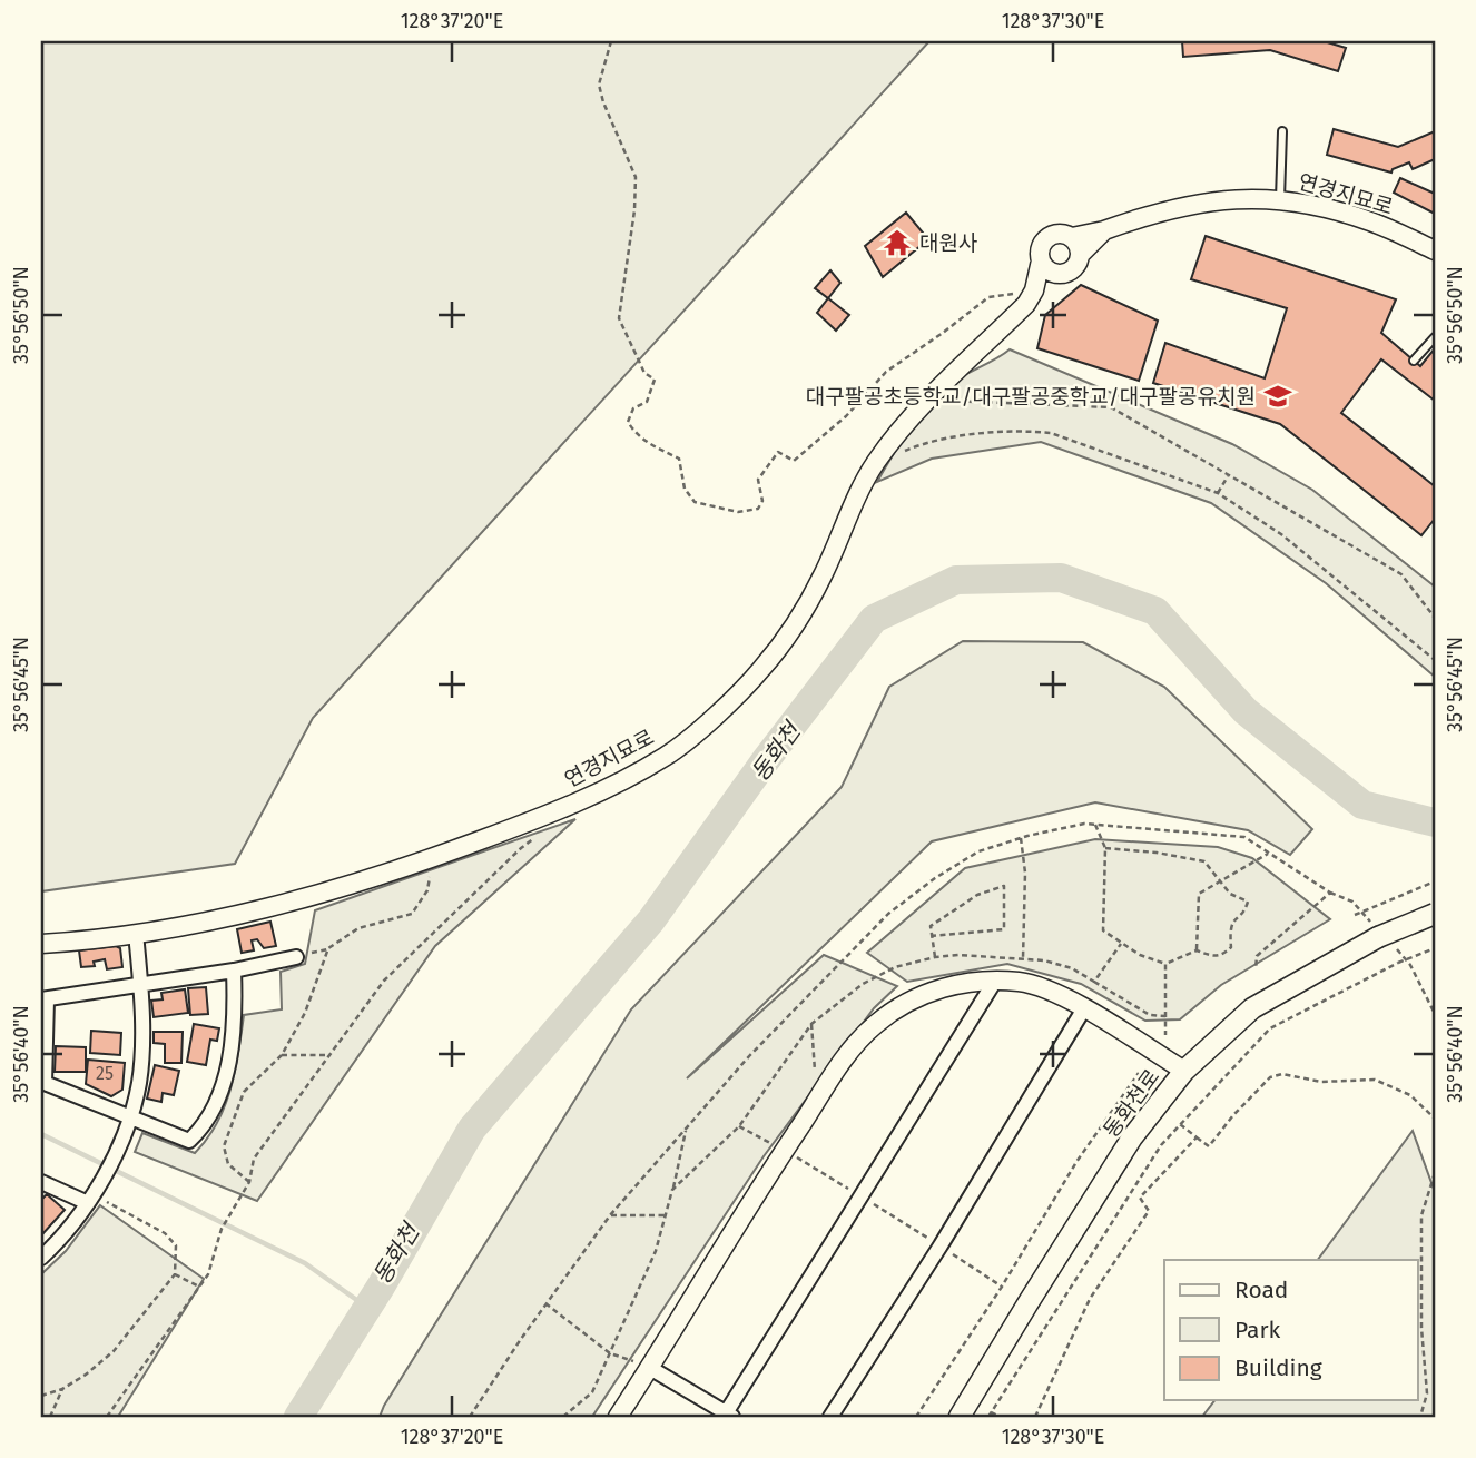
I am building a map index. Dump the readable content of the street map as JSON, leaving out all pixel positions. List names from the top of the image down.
{
  "streets": {
    "main road": ["동화천로"],
    "street": ["연경지묘로"]
  },
  "water": ["동화천"],
  "places": {
    "temple": ["대원사"],
    "school or university": ["대구팔공초등학교/대구팔공중학교/대구팔공유치원"]
  },
  "house_numbers": ["25"],
  "legend": ["Road", "Park", "Building"],
  "coordinates": [
    "128°37'20\"E",
    "128°37'30\"E",
    "35°56'50\"N",
    "35°56'45\"N",
    "35°56'40\"N"
  ]
}
